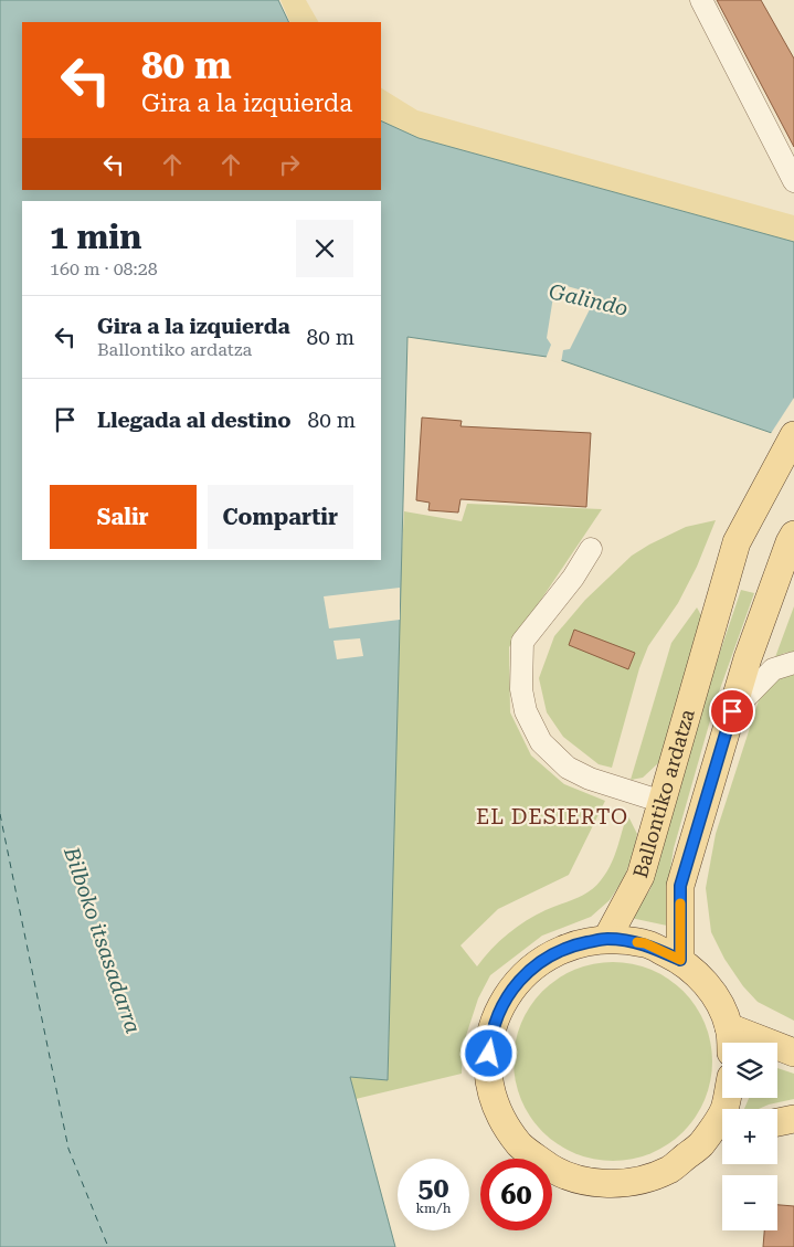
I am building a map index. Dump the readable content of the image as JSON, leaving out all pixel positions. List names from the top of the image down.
{
  "streets": {
    "main road": ["Ballontiko ardatza"]
  },
  "districts": ["EL DESIERTO"],
  "water": ["Galindo", "Bilboko itsasadarra"],
  "page": {
    "turn": ["80 m", "Gira a la izquierda"],
    "heading": ["1 min", "160 m · 08:28"],
    "list": [
      {
        "name": "Gira a la izquierda",
        "note": "Ballontiko ardatza",
        "value": "80 m"
      },
      {
        "name": "Llegada al destino",
        "value": "80 m"
      }
    ],
    "buttons": ["Salir", "Compartir"],
    "map_buttons": ["+", "−"],
    "speed": "50 km/h",
    "limit": "60"
  }
}
